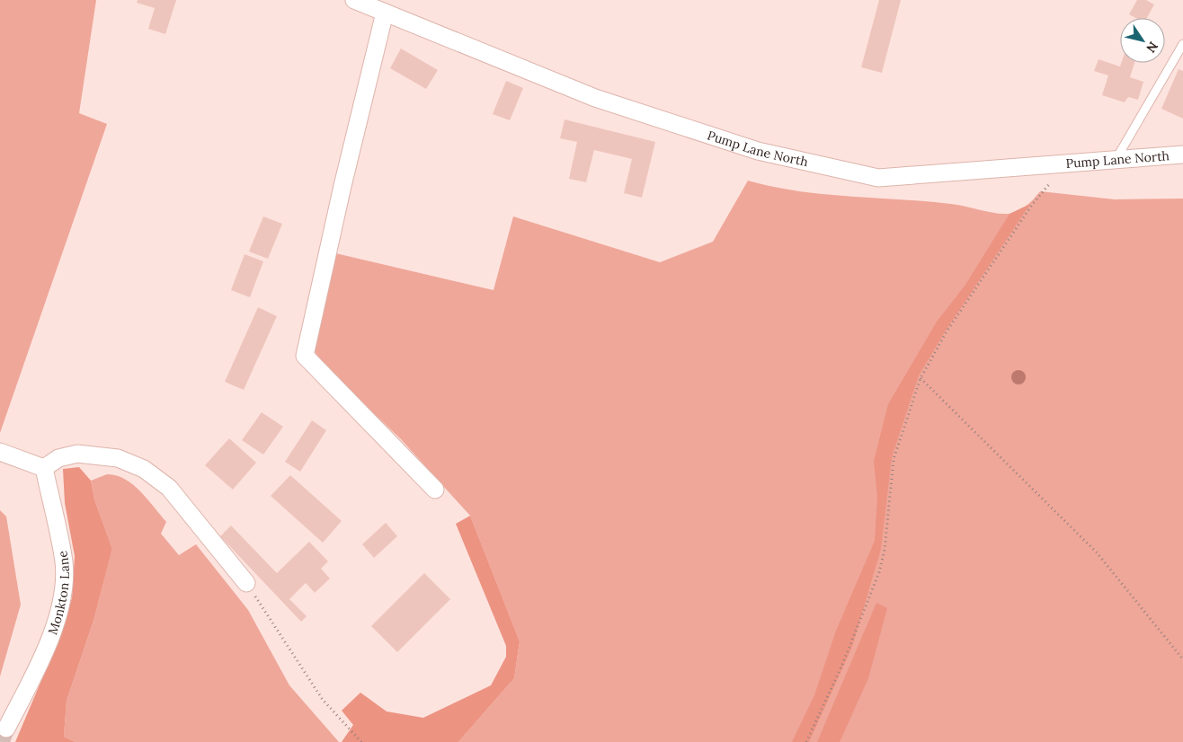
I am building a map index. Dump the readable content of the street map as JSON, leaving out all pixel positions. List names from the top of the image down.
{
  "streets": {
    "street": ["Pump Lane North", "Monkton Lane"]
  },
  "north": "bottom right"
}
